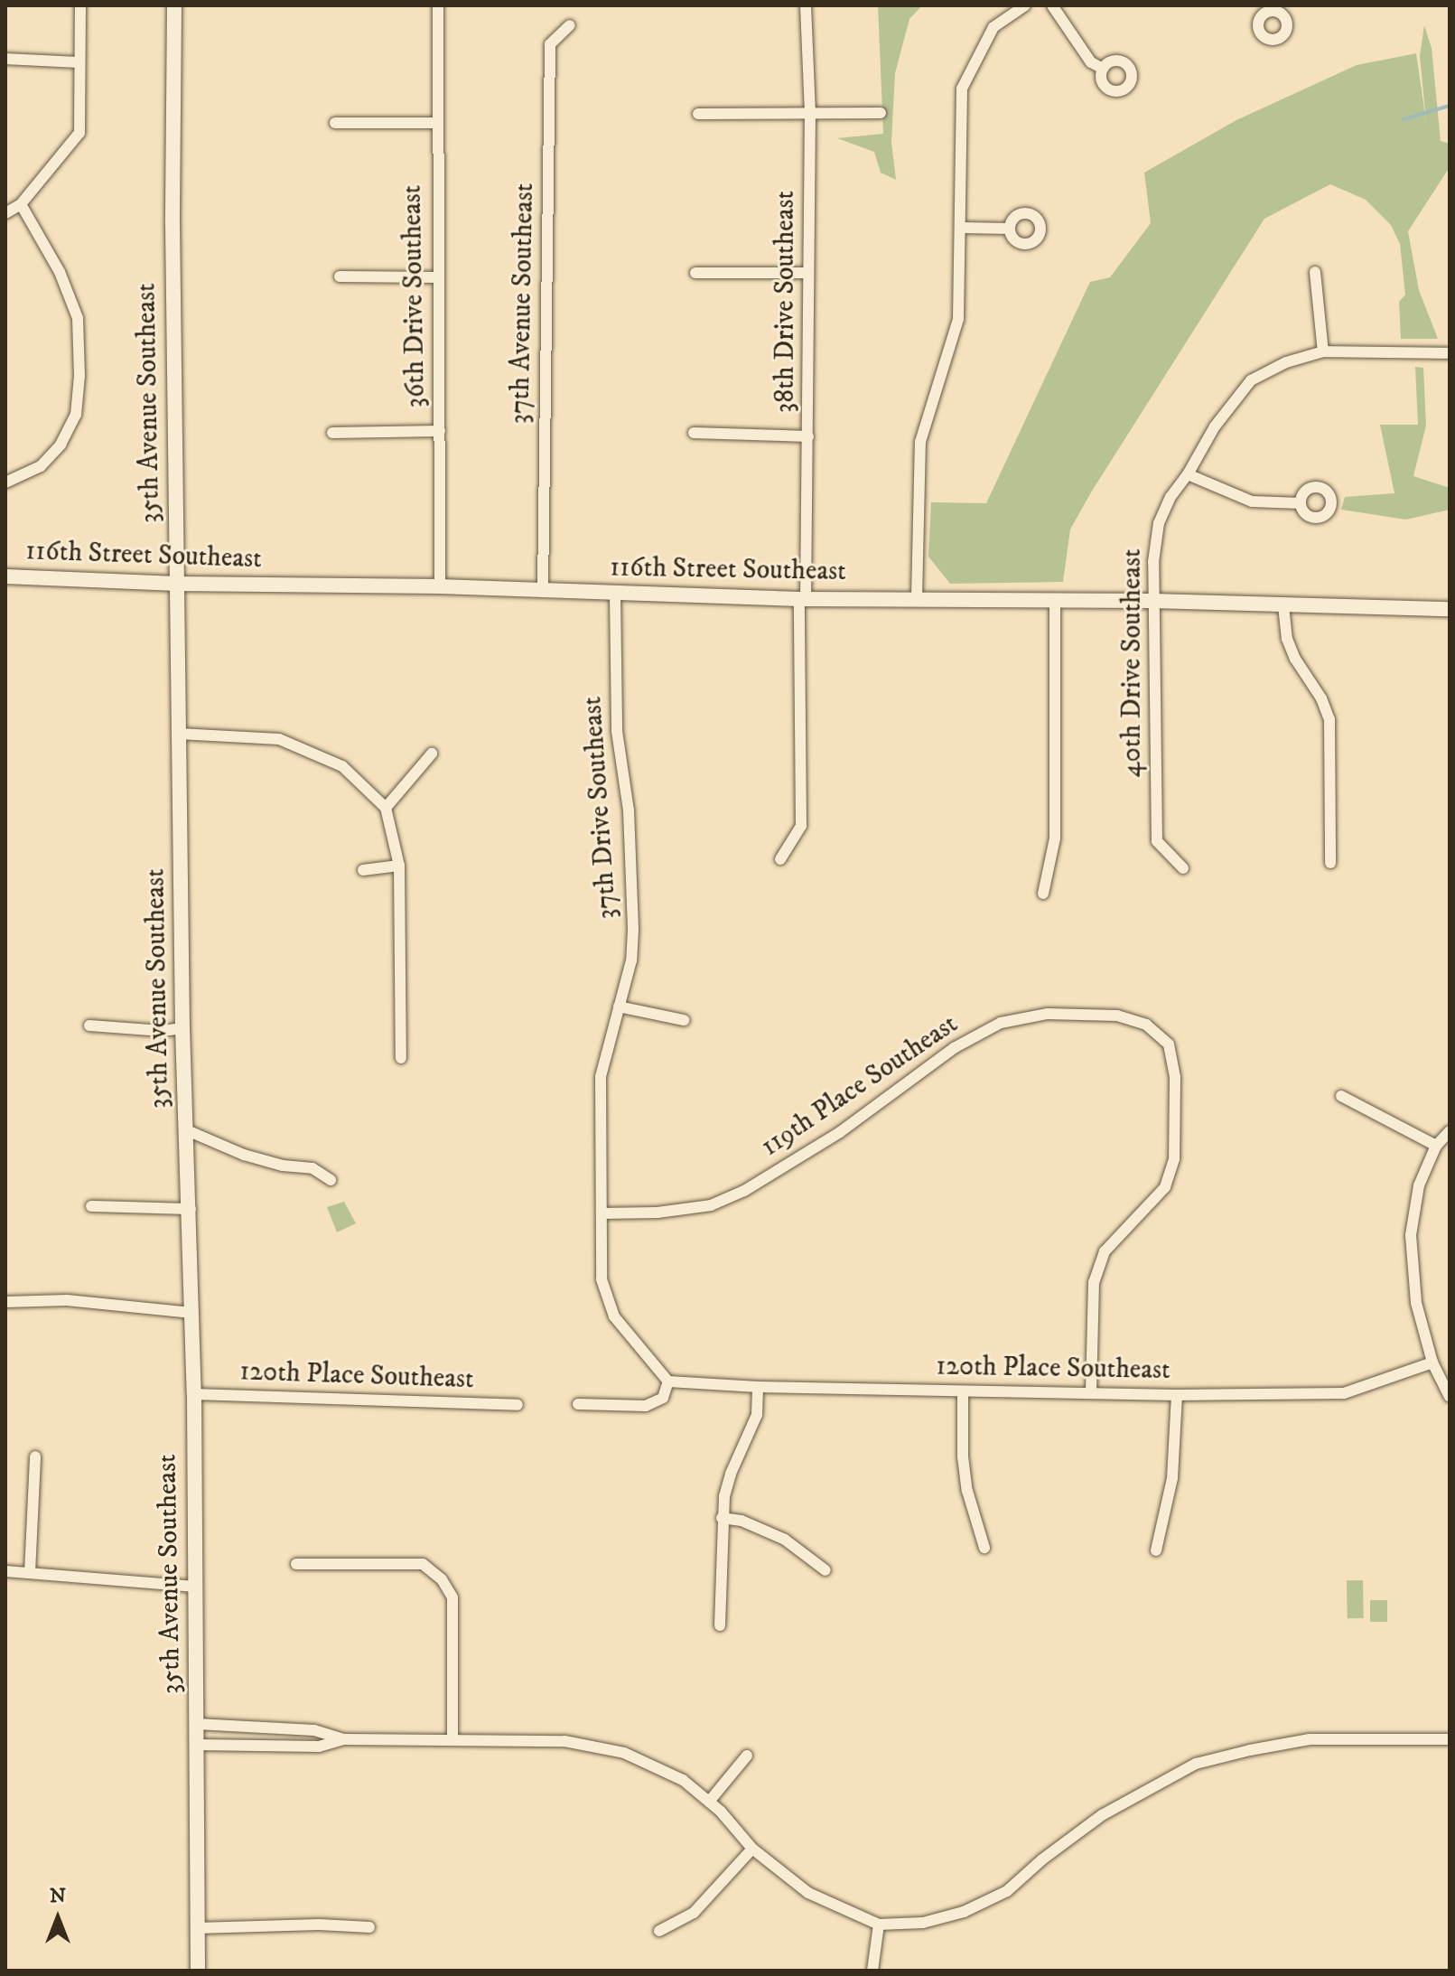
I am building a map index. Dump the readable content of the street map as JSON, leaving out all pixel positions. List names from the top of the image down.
{
  "streets": {
    "street": [
      "36th Drive Southeast",
      "38th Drive Southeast",
      "37th Avenue Southeast",
      "35th Avenue Southeast",
      "116th Street Southeast",
      "40th Drive Southeast",
      "37th Drive Southeast",
      "119th Place Southeast",
      "120th Place Southeast"
    ]
  },
  "crossings": [
    ["36th Drive Southeast", "116th Street Southeast"],
    ["38th Drive Southeast", "116th Street Southeast"],
    ["37th Avenue Southeast", "116th Street Southeast"],
    ["35th Avenue Southeast", "116th Street Southeast"],
    ["35th Avenue Southeast", "120th Place Southeast"],
    ["116th Street Southeast", "40th Drive Southeast"],
    ["116th Street Southeast", "37th Drive Southeast"],
    ["37th Drive Southeast", "119th Place Southeast"],
    ["37th Drive Southeast", "120th Place Southeast"],
    ["119th Place Southeast", "120th Place Southeast"]
  ],
  "north": "top"
}
